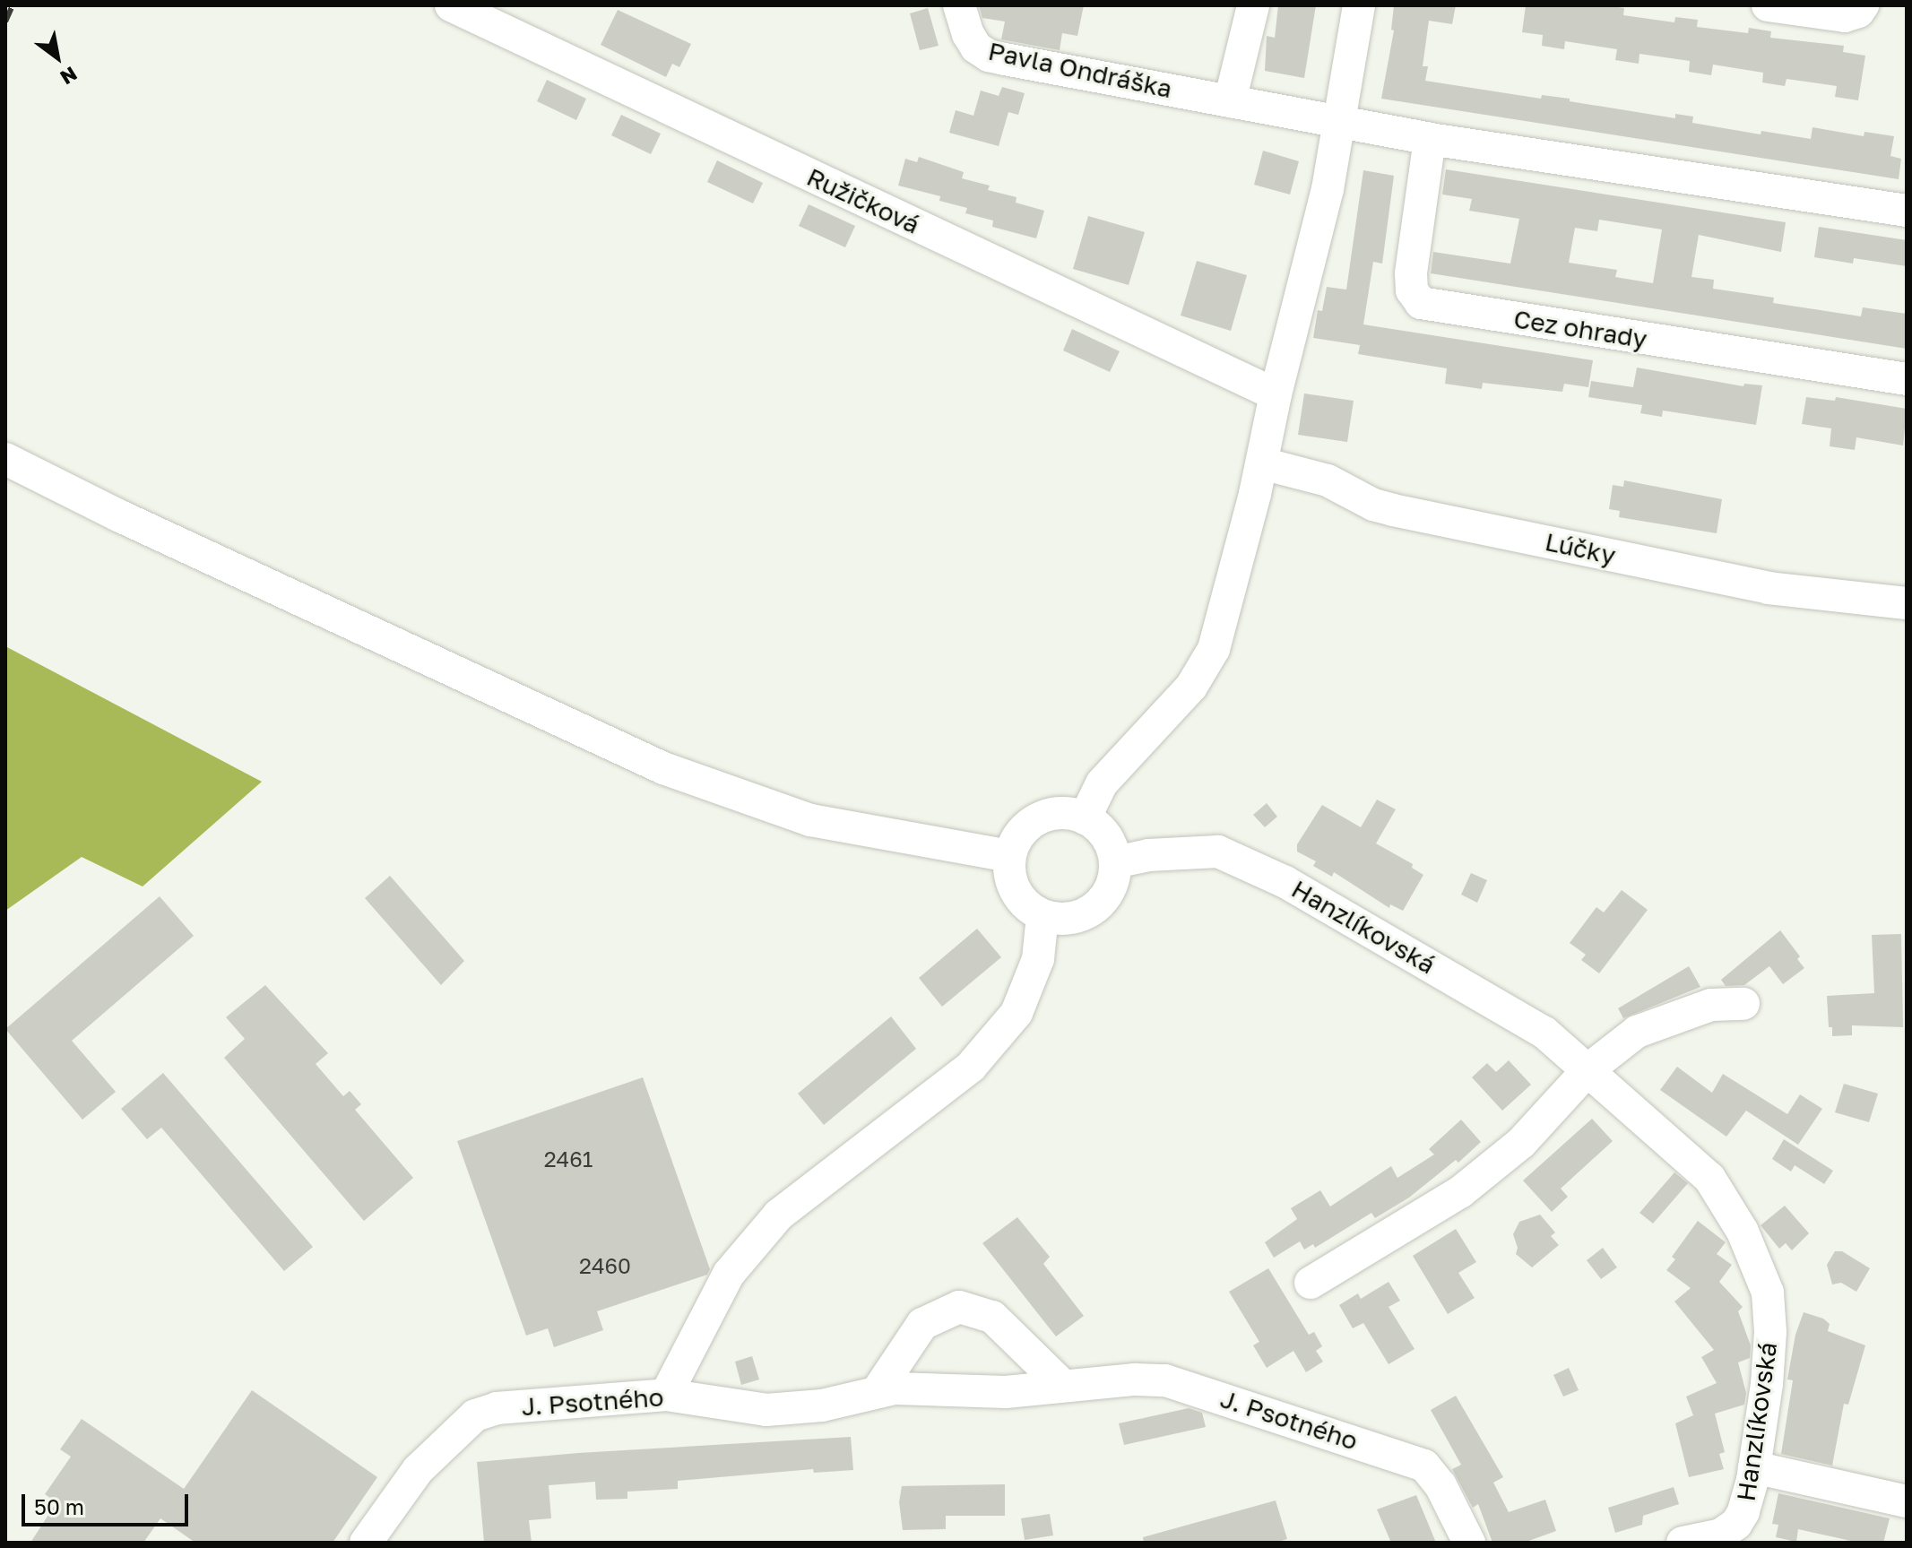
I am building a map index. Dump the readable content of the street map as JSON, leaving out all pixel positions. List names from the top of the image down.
{
  "streets": {
    "street": [
      "Pavla Ondráška",
      "Ružičková",
      "Cez ohrady",
      "Lúčky",
      "Hanzlíkovská",
      "J. Psotného"
    ]
  },
  "house_numbers": ["2461", "2460"],
  "scale_bar": "50 m",
  "north": "bottom right"
}
